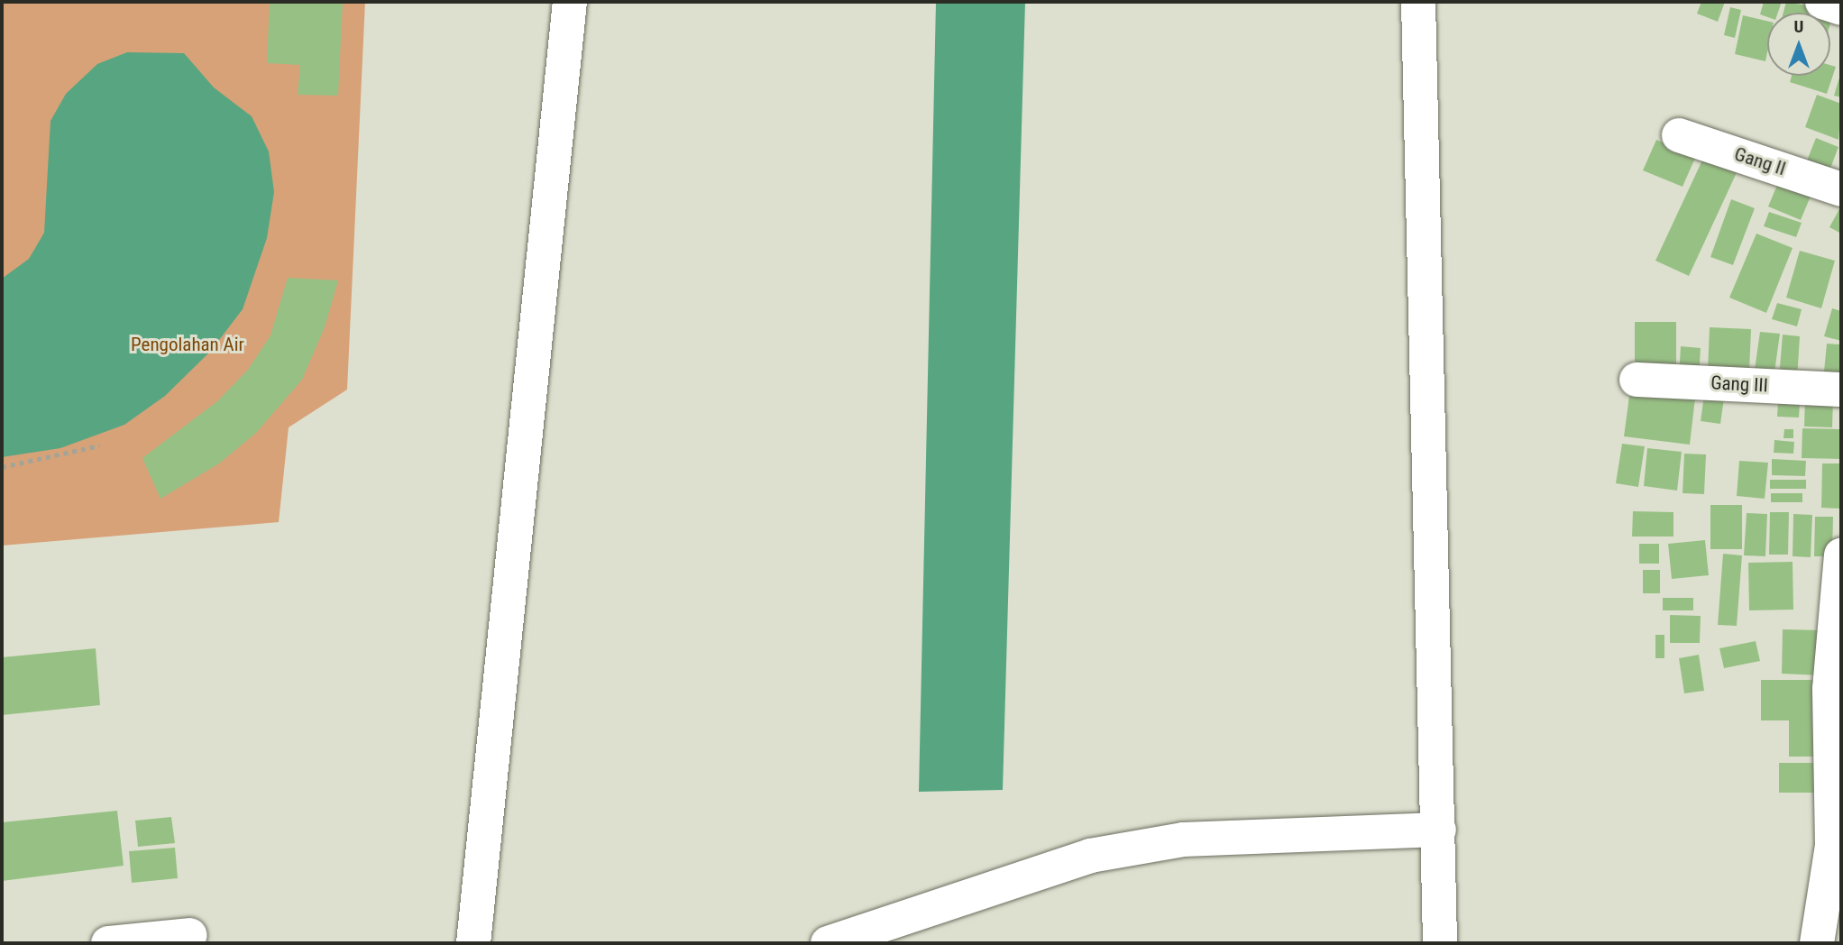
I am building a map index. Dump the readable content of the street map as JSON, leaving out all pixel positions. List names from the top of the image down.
{
  "streets": {
    "street": ["Gang II", "Gang III"]
  },
  "parks": ["Pengolahan Air"],
  "north": "top"
}
